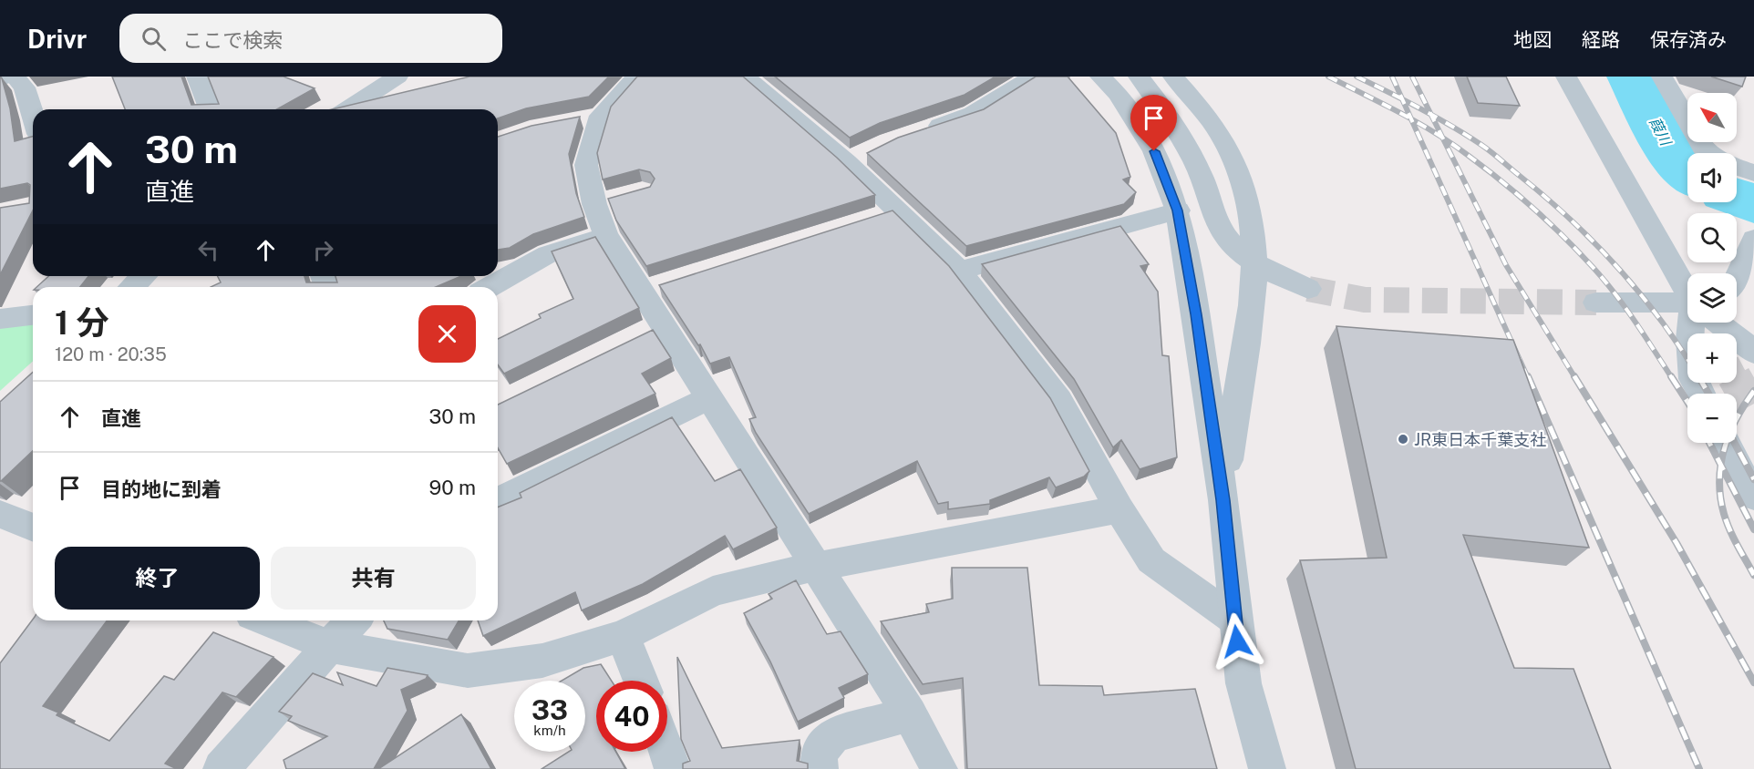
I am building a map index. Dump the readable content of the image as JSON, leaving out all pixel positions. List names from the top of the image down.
{
  "water": ["葭川"],
  "places": ["JR東日本千葉支社"],
  "north": "top left",
  "page": {
    "header": "Drivr",
    "search": "ここで検索",
    "nav": ["地図", "経路", "保存済み"],
    "map_buttons": ["+", "−"],
    "turn": ["30 m", "直進"],
    "heading": ["1 分", "120 m · 20:35"],
    "list": [
      {
        "name": "直進",
        "value": "30 m"
      },
      {
        "name": "目的地に到着",
        "value": "90 m"
      }
    ],
    "buttons": ["終了", "共有"],
    "speed": "33 km/h",
    "limit": "40"
  }
}
